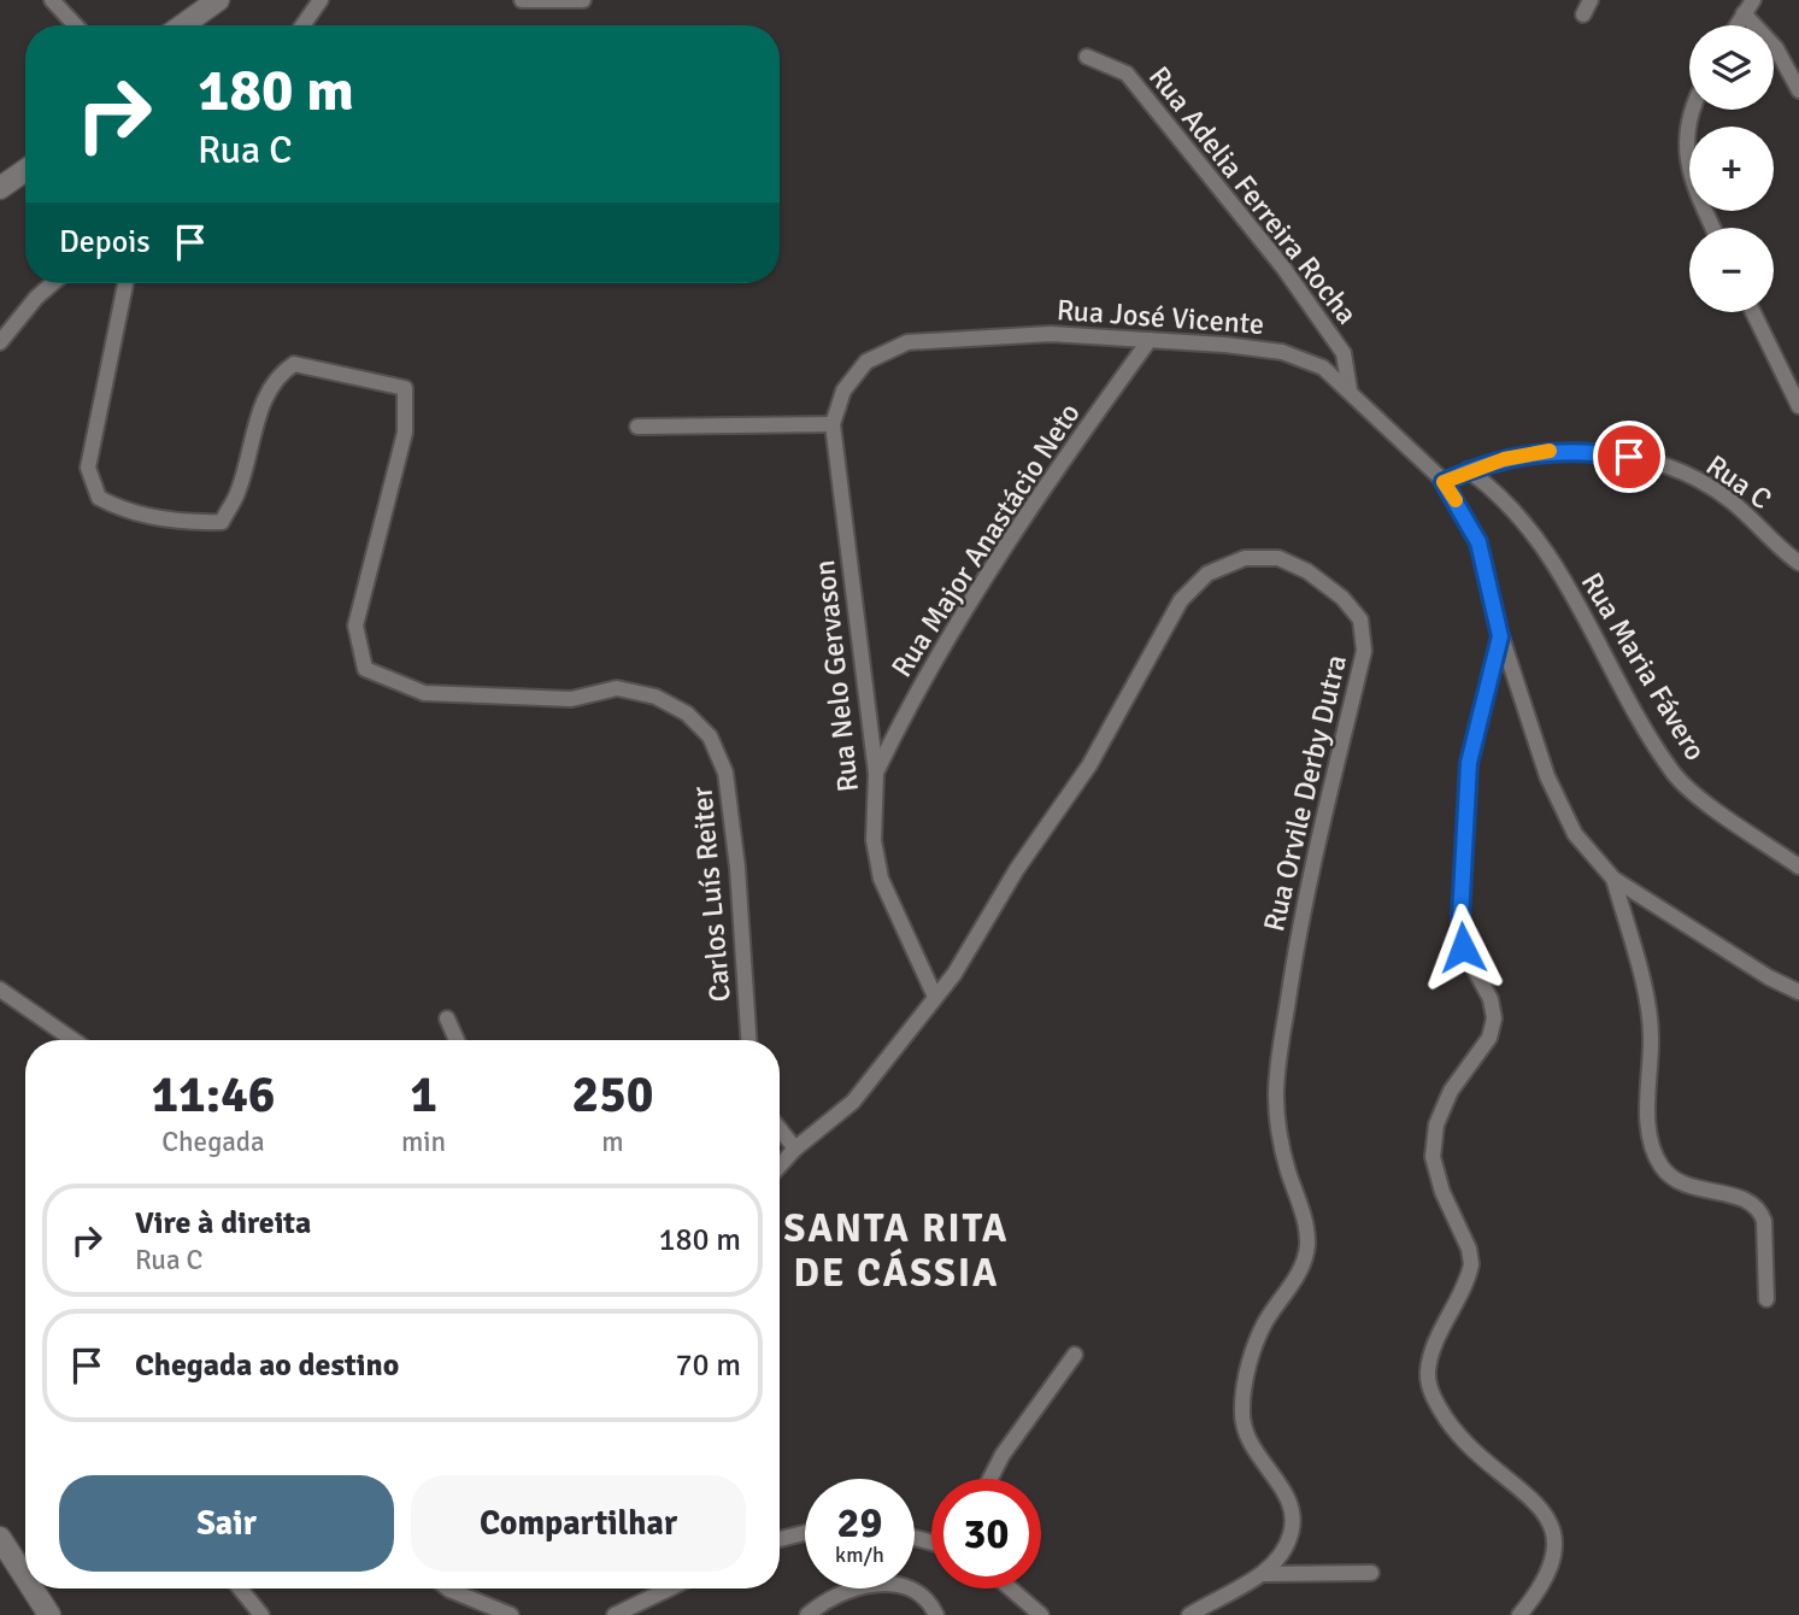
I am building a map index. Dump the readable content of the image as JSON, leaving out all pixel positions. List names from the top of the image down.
{
  "streets": {
    "street": [
      "Rua Adelia Ferreira Rocha",
      "Rua José Vicente",
      "Rua C",
      "Rua Major Anastácio Neto",
      "Rua Maria Fávero",
      "Rua Nelo Gervason",
      "Rua Orvile Derby Dutra",
      "Carlos Luís Reiter"
    ]
  },
  "crossings": [
    ["Rua Adelia Ferreira Rocha", "Rua José Vicente"],
    ["Rua José Vicente", "Rua C"],
    ["Rua José Vicente", "Rua Major Anastácio Neto"],
    ["Rua José Vicente", "Rua Nelo Gervason"],
    ["Rua C", "Rua Maria Fávero"],
    ["Rua Major Anastácio Neto", "Rua Nelo Gervason"],
    ["Rua Nelo Gervason", "Rua Orvile Derby Dutra"]
  ],
  "districts": ["SANTA RITA DE CÁSSIA"],
  "page": {
    "map_buttons": ["+", "−"],
    "turn": ["180 m", "Rua C"],
    "then": "Depois",
    "eta": [
      "11:46",
      "Chegada",
      "1",
      "min",
      "250",
      "m"
    ],
    "list": [
      {
        "name": "Vire à direita",
        "note": "Rua C",
        "value": "180 m"
      },
      {
        "name": "Chegada ao destino",
        "value": "70 m"
      }
    ],
    "buttons": ["Sair", "Compartilhar"],
    "speed": "29 km/h",
    "limit": "30"
  }
}
